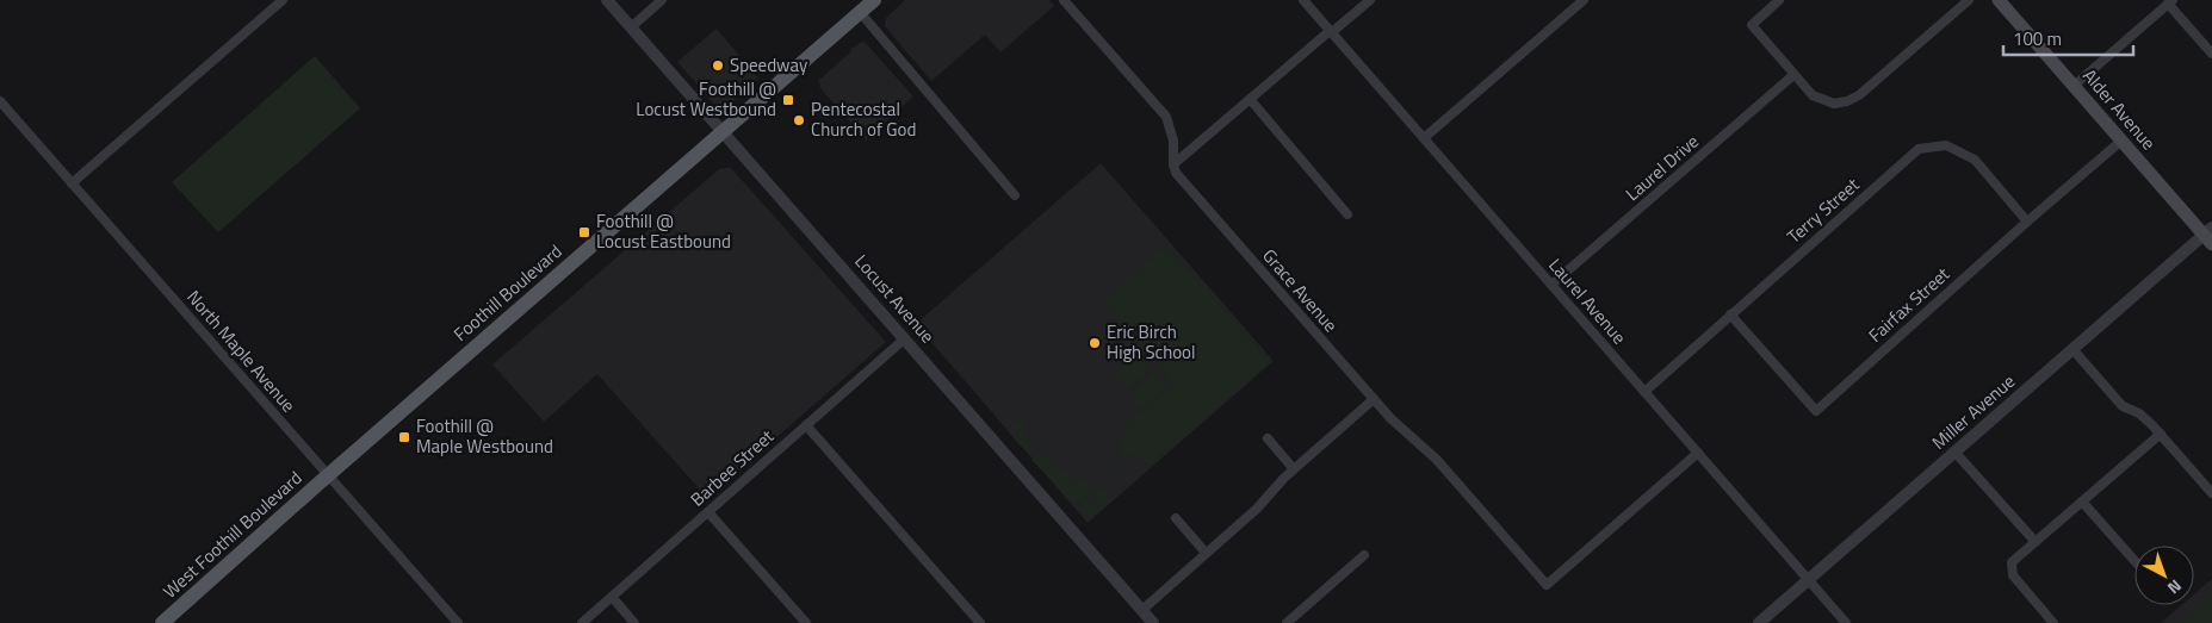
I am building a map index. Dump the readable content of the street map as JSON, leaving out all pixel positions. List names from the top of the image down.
{
  "streets": {
    "main road": ["Alder Avenue", "Foothill Boulevard", "West Foothill Boulevard"],
    "street": [
      "Laurel Drive",
      "Terry Street",
      "Grace Avenue",
      "Locust Avenue",
      "Laurel Avenue",
      "Fairfax Street",
      "North Maple Avenue",
      "Miller Avenue",
      "Barbee Street"
    ]
  },
  "crossings": [
    ["Alder Avenue", "Fairfax Street"],
    ["Alder Avenue", "Miller Avenue"],
    ["Laurel Drive", "Laurel Avenue"],
    ["Terry Street", "Laurel Avenue"],
    ["Terry Street", "Fairfax Street"],
    ["Grace Avenue", "Laurel Avenue"],
    ["Foothill Boulevard", "Locust Avenue"],
    ["Foothill Boulevard", "North Maple Avenue"],
    ["Foothill Boulevard", "West Foothill Boulevard"],
    ["Locust Avenue", "Barbee Street"],
    ["Laurel Avenue", "Miller Avenue"],
    ["North Maple Avenue", "West Foothill Boulevard"]
  ],
  "places": {
    "other": ["Speedway", "Pentecostal Church of God", "Eric Birch High School"],
    "transit": ["Foothill @ Locust Westbound", "Foothill @ Locust Eastbound", "Foothill @ Maple Westbound"]
  },
  "scale_bar": "100 m",
  "north": "bottom right"
}
